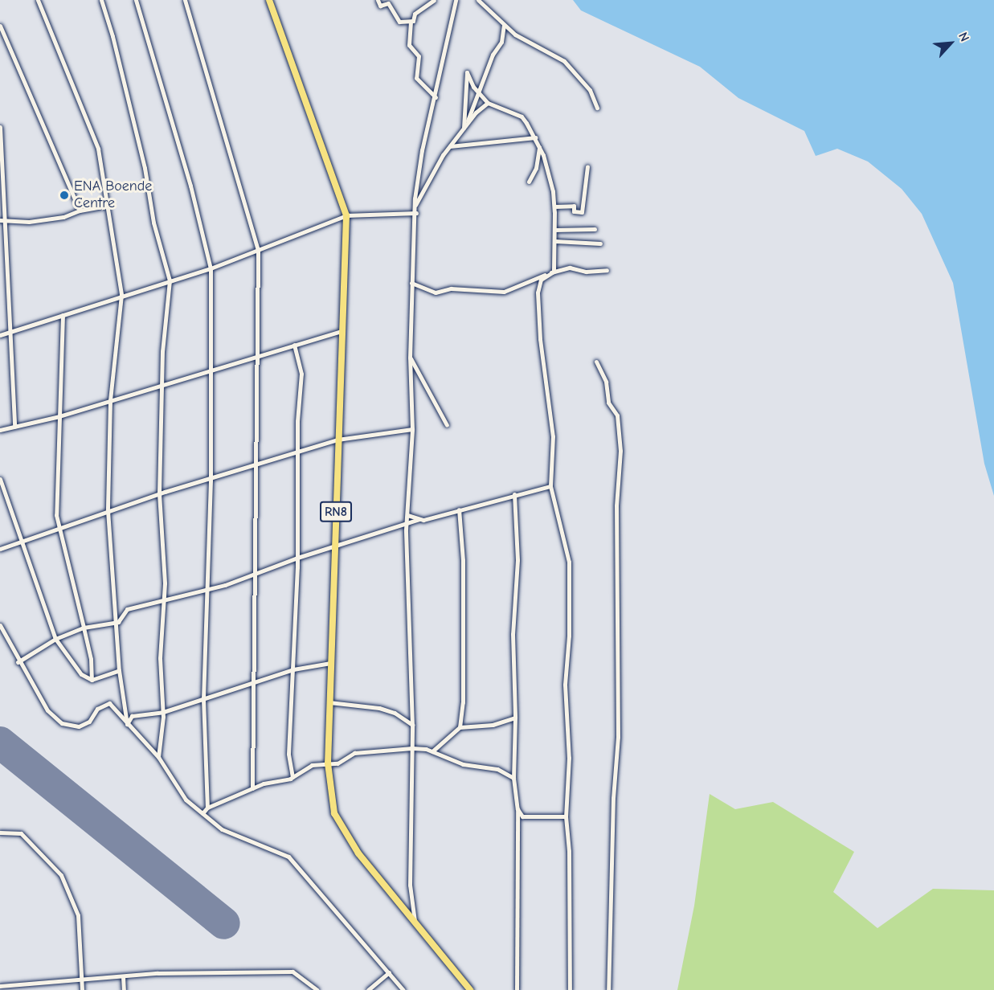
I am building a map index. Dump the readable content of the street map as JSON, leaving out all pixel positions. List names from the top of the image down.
{
  "streets": {
    "main road": ["RN8"]
  },
  "places": ["ENA Boende Centre"],
  "north": "top right"
}
